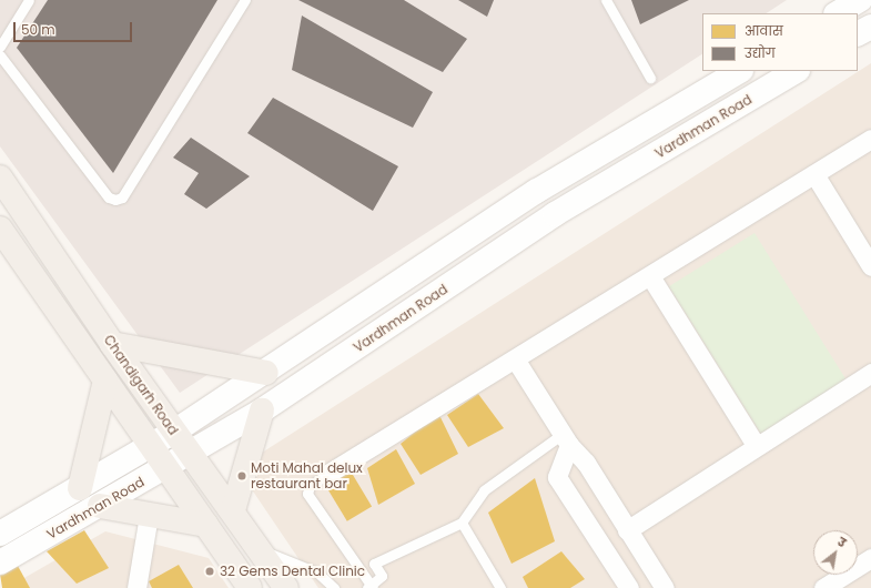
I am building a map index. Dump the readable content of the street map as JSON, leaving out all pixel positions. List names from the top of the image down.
{
  "streets": {
    "main road": ["Chandigarh Road"],
    "street": ["Vardhman Road"]
  },
  "crossings": [
    ["Vardhman Road", "Chandigarh Road"]
  ],
  "places": ["Moti Mahal delux restaurant bar", "32 Gems Dental Clinic"],
  "legend": ["आवास", "उद्योग"],
  "scale_bar": "50 m",
  "north": "top right"
}
